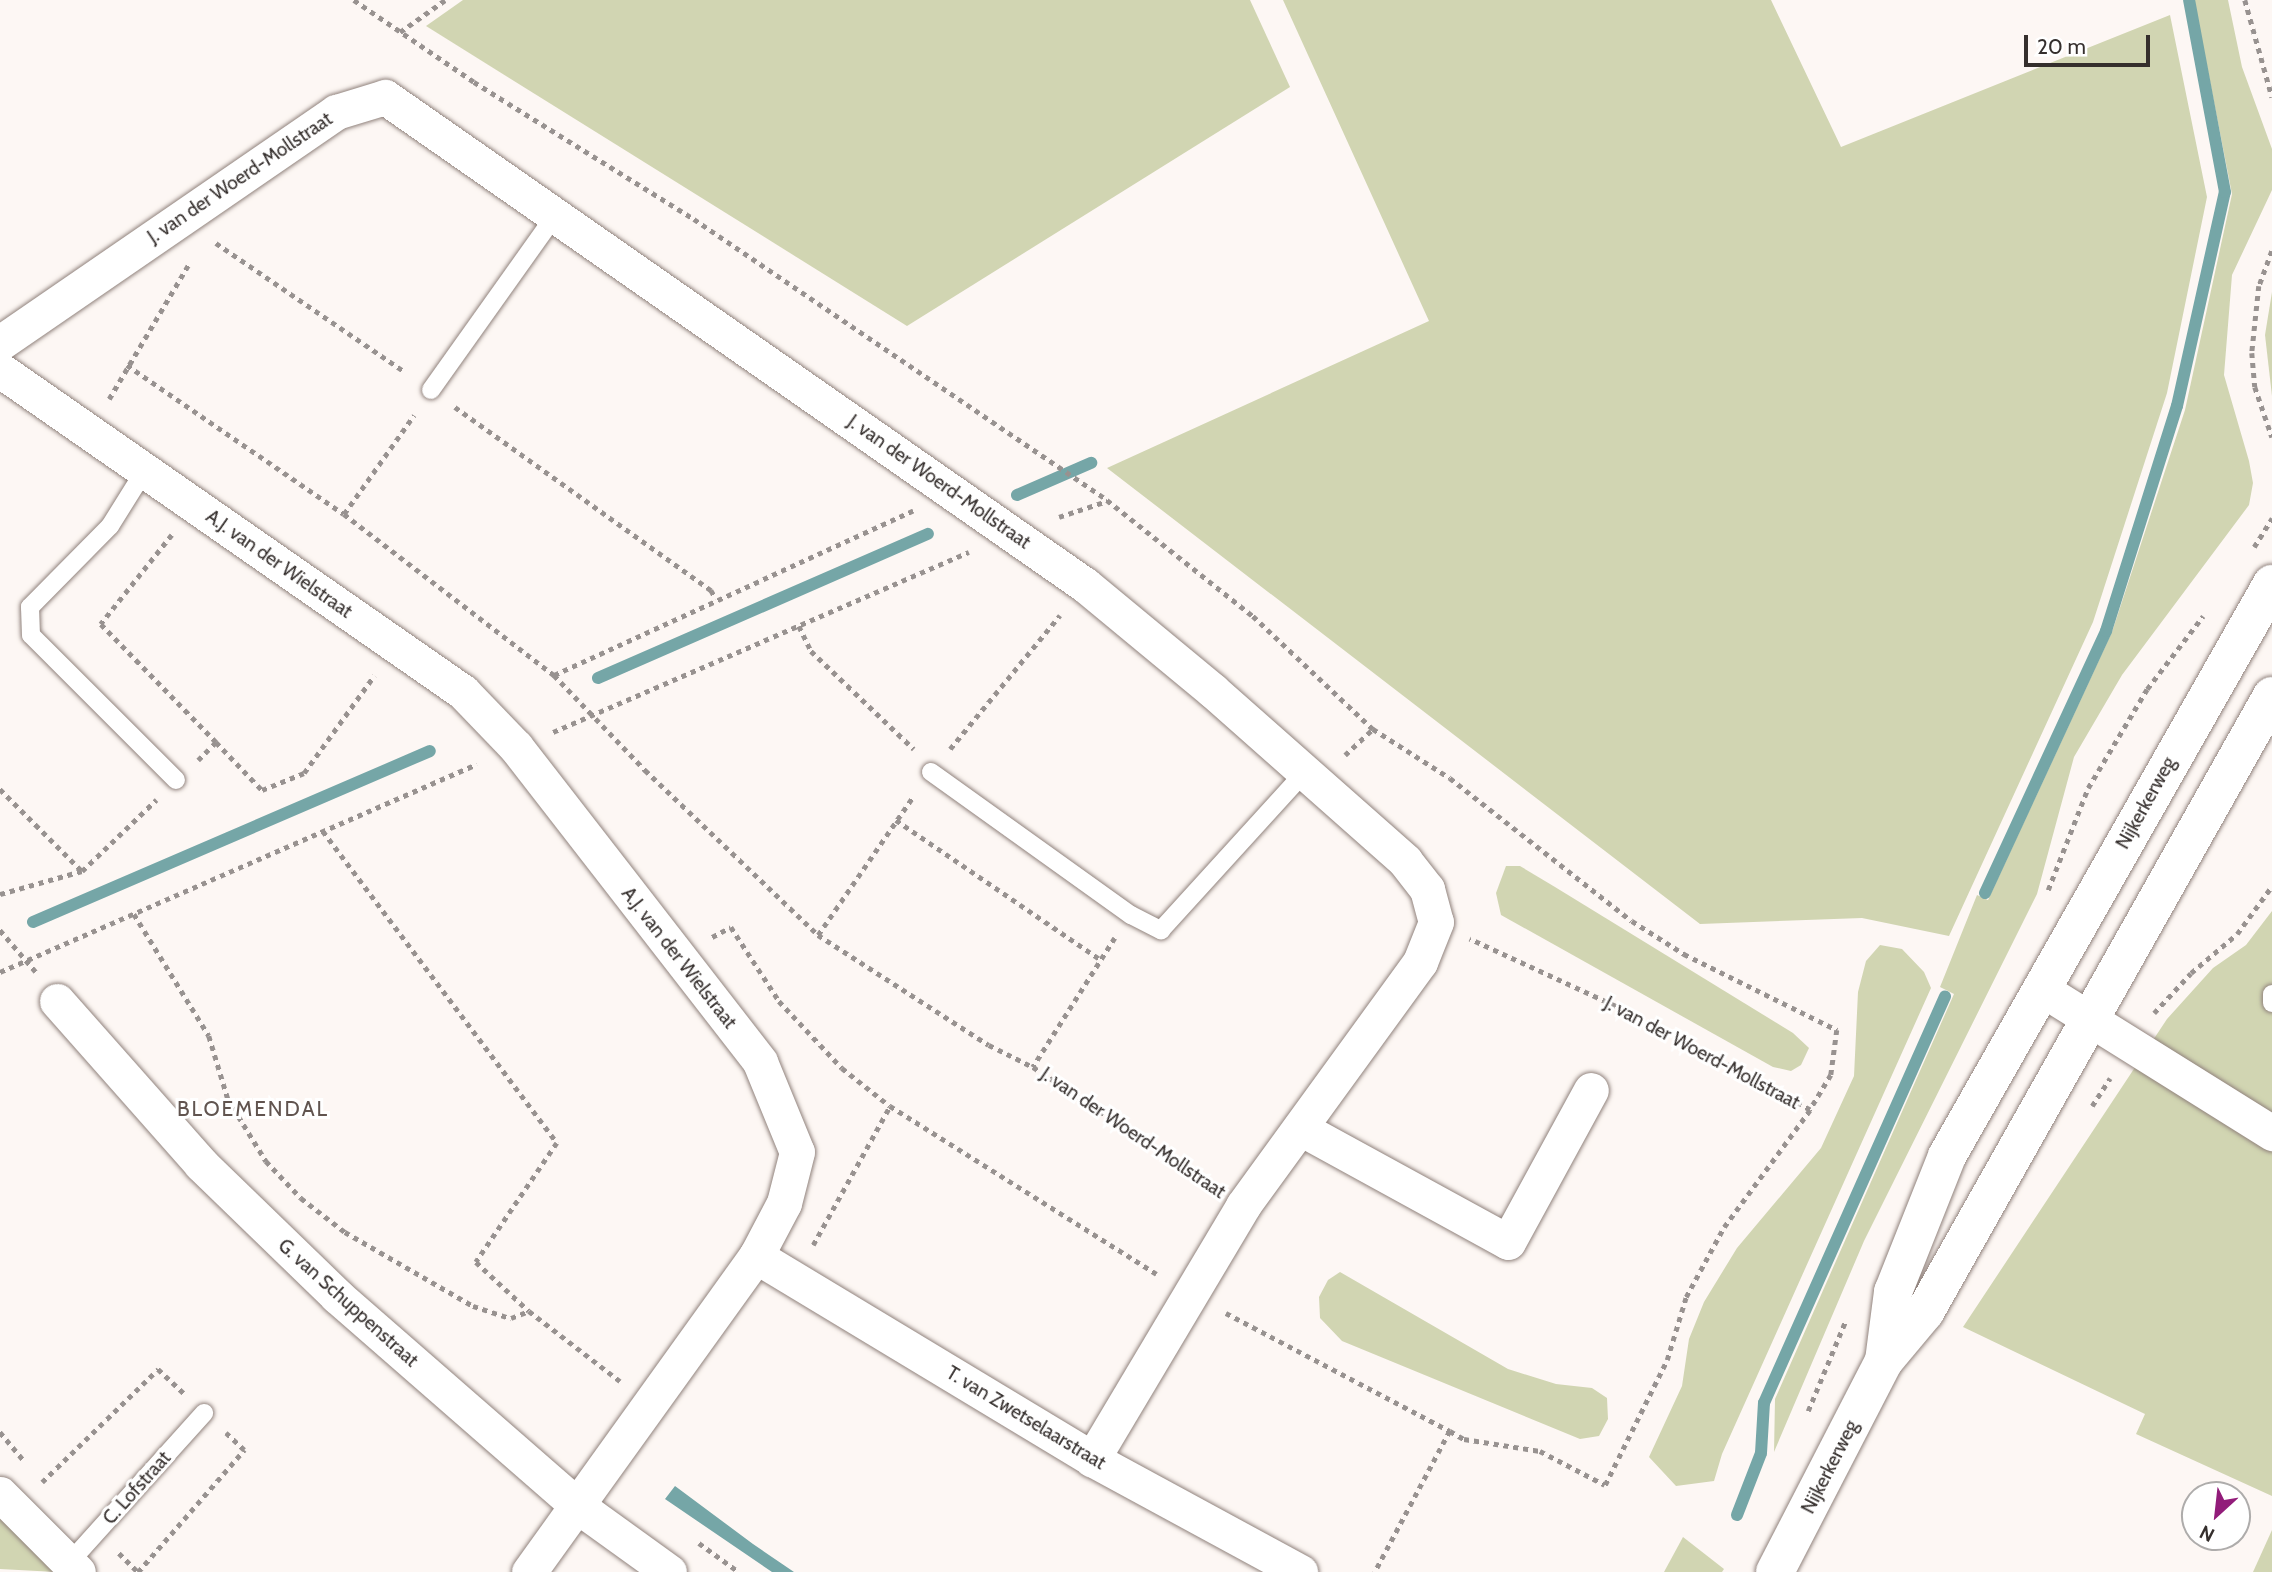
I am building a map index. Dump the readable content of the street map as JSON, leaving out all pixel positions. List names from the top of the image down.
{
  "streets": {
    "street": [
      "J. van der Woerd-Mollstraat",
      "A.J. van der Wielstraat",
      "Nijkerkerweg",
      "G. van Schuppenstraat",
      "T. van Zwetselaarstraat",
      "C. Lofstraat"
    ]
  },
  "crossings": [
    ["J. van der Woerd-Mollstraat", "T. van Zwetselaarstraat"],
    ["A.J. van der Wielstraat", "G. van Schuppenstraat"],
    ["A.J. van der Wielstraat", "T. van Zwetselaarstraat"]
  ],
  "districts": ["BLOEMENDAL"],
  "scale_bar": "20 m",
  "north": "bottom left"
}
